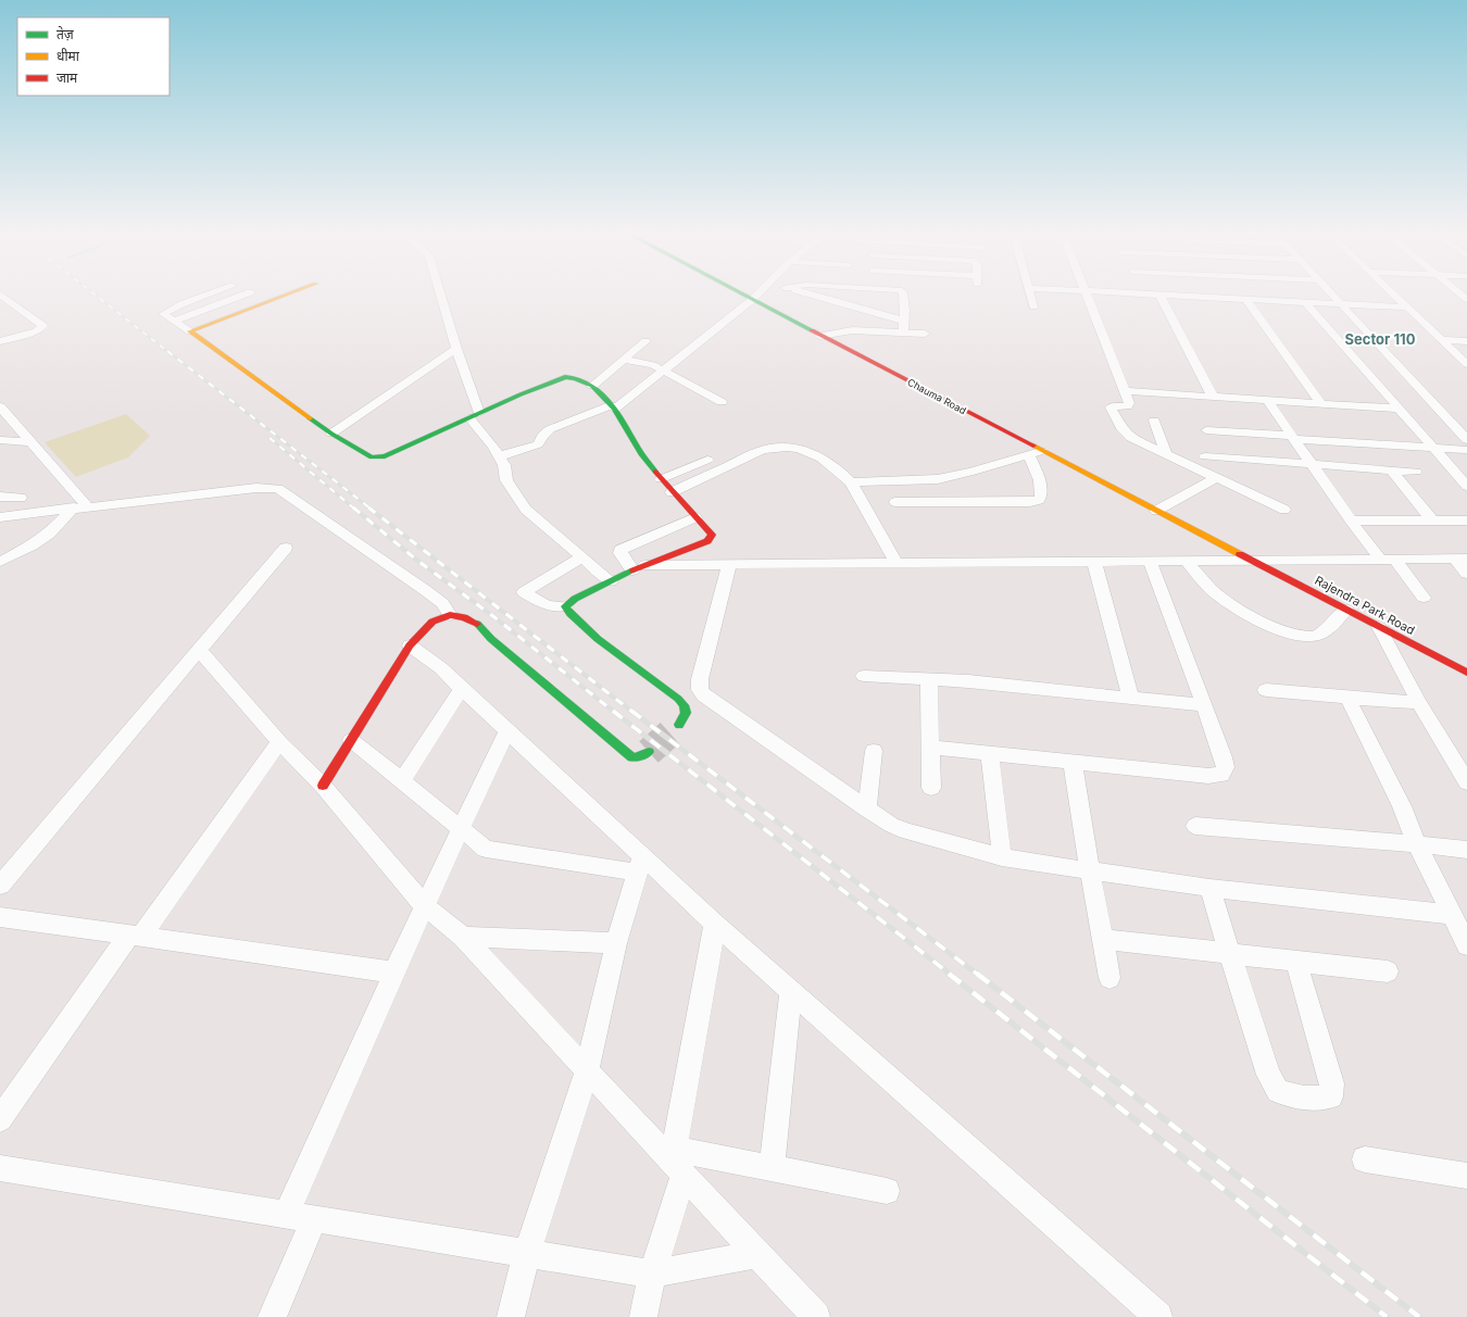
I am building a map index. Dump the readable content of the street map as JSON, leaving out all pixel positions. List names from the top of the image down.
{
  "streets": {
    "street": ["Chauma Road", "Rajendra Park Road"]
  },
  "crossings": [
    ["Chauma Road", "Rajendra Park Road"]
  ],
  "districts": ["Sector 110"],
  "legend": ["तेज़", "धीमा", "जाम"]
}
